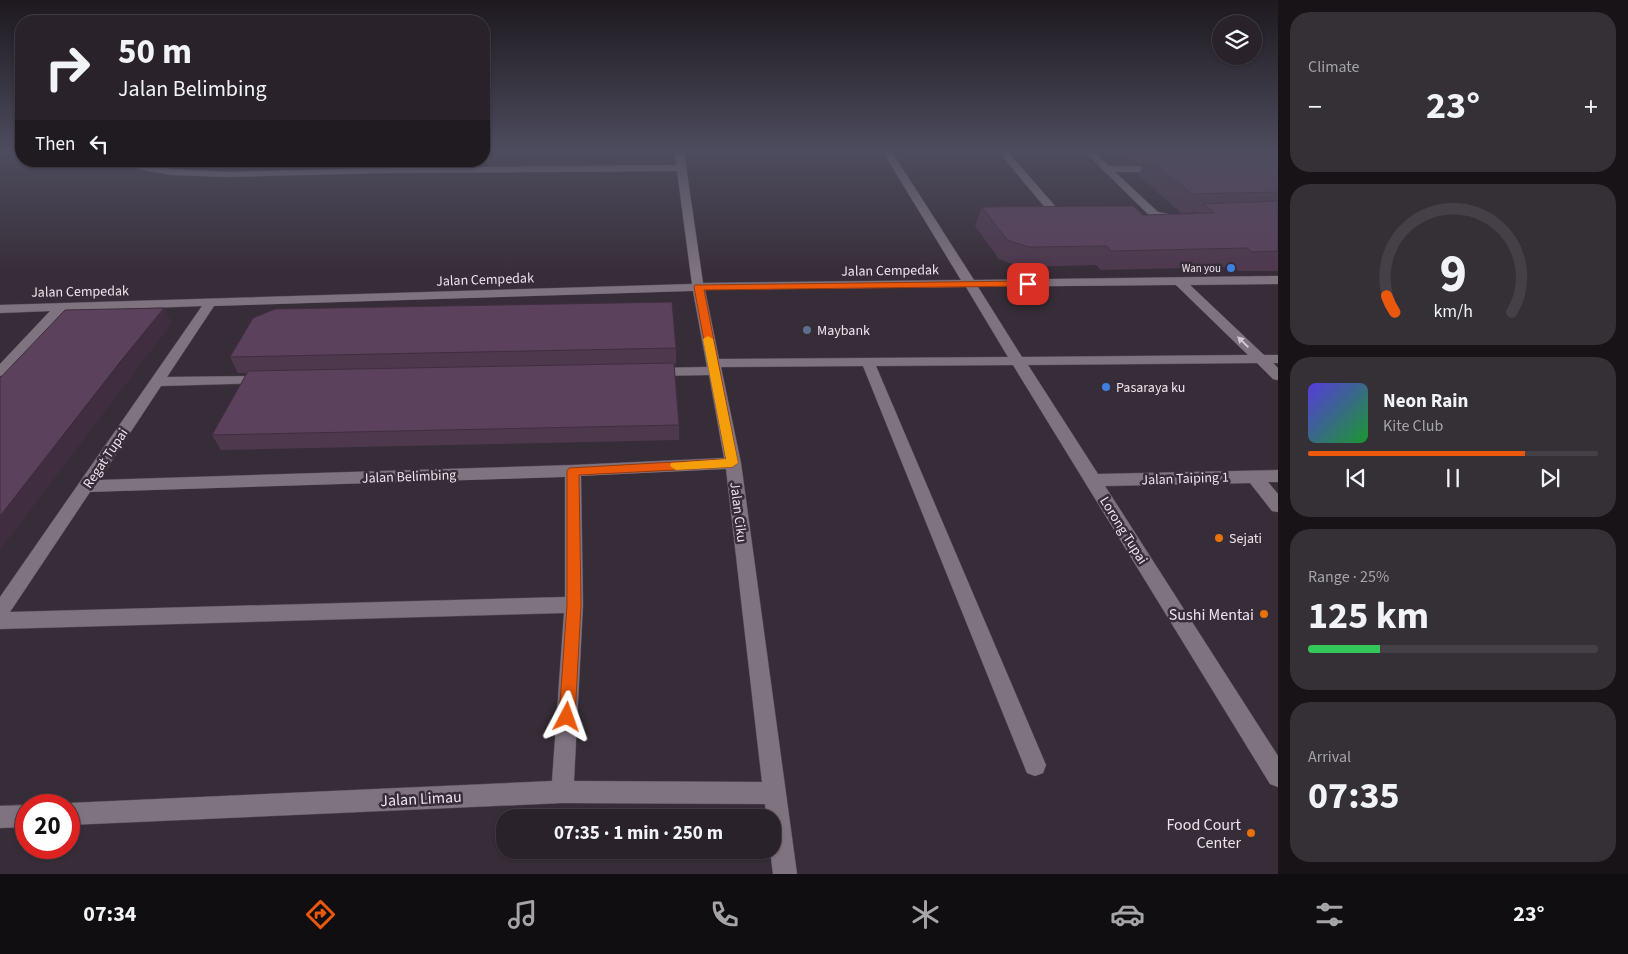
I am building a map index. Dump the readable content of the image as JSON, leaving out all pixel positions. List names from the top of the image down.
{
  "streets": {
    "street": [
      "Jalan Cempedak",
      "Regat Tupai",
      "Jalan Belimbing",
      "Jalan Taiping 1",
      "Jalan Ciku",
      "Lorong Tupai",
      "Jalan Limau"
    ]
  },
  "crossings": [
    ["Jalan Cempedak", "Regat Tupai"],
    ["Jalan Cempedak", "Jalan Ciku"],
    ["Jalan Cempedak", "Lorong Tupai"],
    ["Regat Tupai", "Jalan Belimbing"],
    ["Jalan Belimbing", "Jalan Ciku"],
    ["Jalan Taiping 1", "Lorong Tupai"],
    ["Jalan Ciku", "Jalan Limau"]
  ],
  "places": [
    "Wan you",
    "Maybank",
    "Pasaraya ku",
    "Sejati",
    "Sushi Mentai",
    "Food Court Center"
  ],
  "page": {
    "tile": [
      "Climate",
      ["Range · 25%", "125 km"],
      ["Arrival", "07:35"]
    ],
    "turn": ["50 m", "Jalan Belimbing"],
    "heat": ["−", "23°", "+"],
    "then": "Then",
    "song": ["Neon Rain", "Kite Club"],
    "limit": "20",
    "trip": "07:35 · 1 min · 250 m",
    "tabs": ["07:34", "23°"],
    "gauge": ["9", "km/h"]
  }
}
